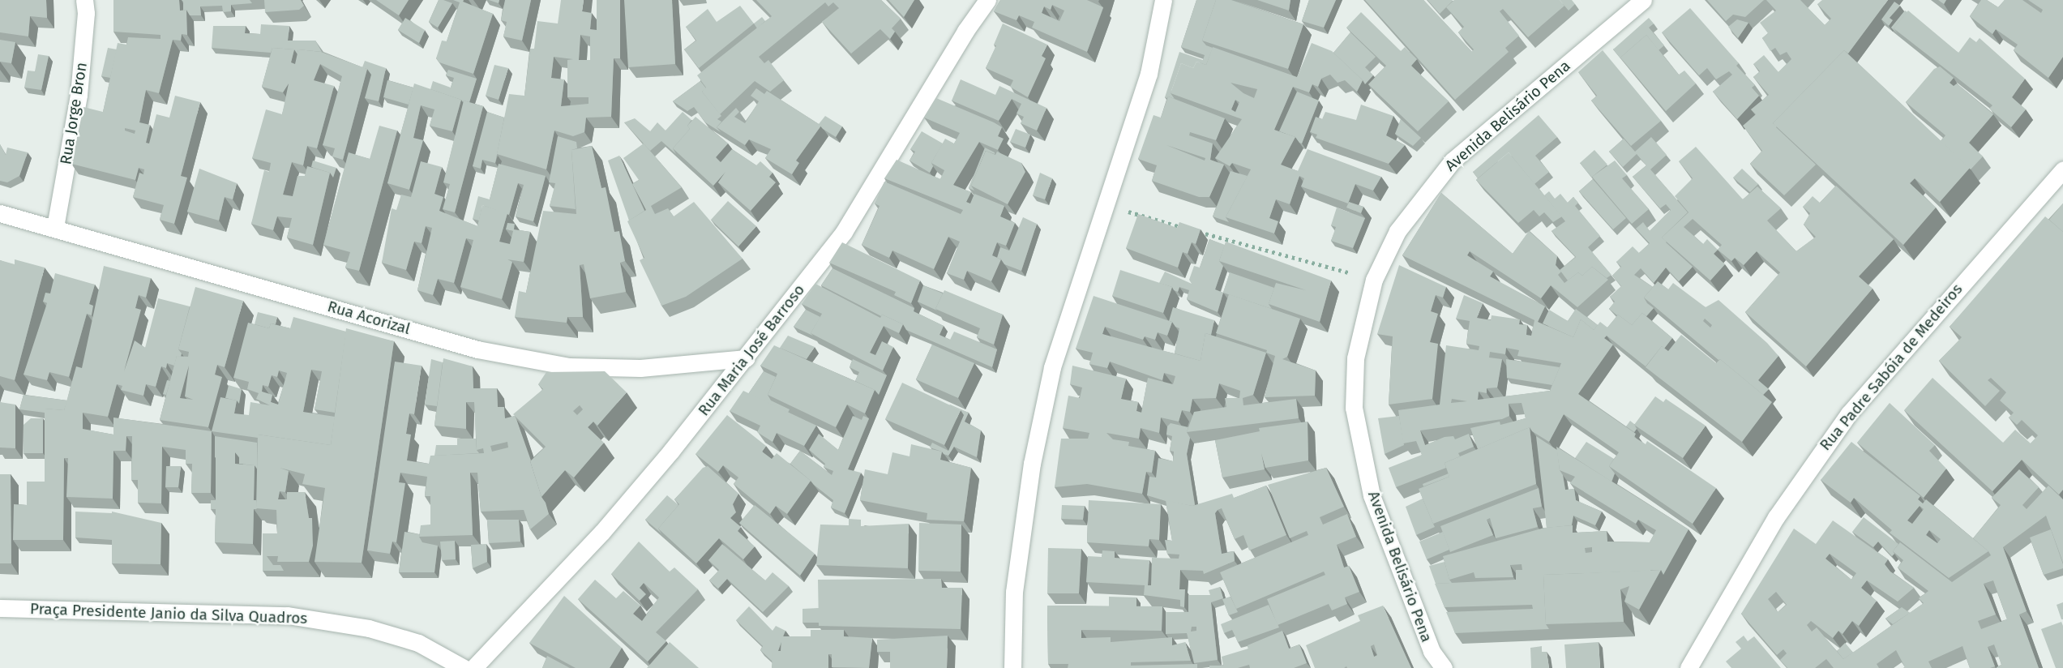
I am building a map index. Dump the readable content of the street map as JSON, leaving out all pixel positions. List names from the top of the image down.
{
  "streets": {
    "street": [
      "Rua Jorge Bron",
      "Avenida Belisário Pena",
      "Rua Acorizal",
      "Rua Maria José Barroso",
      "Rua Padre Sabóia de Medeiros",
      "Praça Presidente Janio da Silva Quadros"
    ]
  },
  "crossings": [
    ["Rua Jorge Bron", "Rua Acorizal"],
    ["Rua Acorizal", "Rua Maria José Barroso"]
  ]
}
